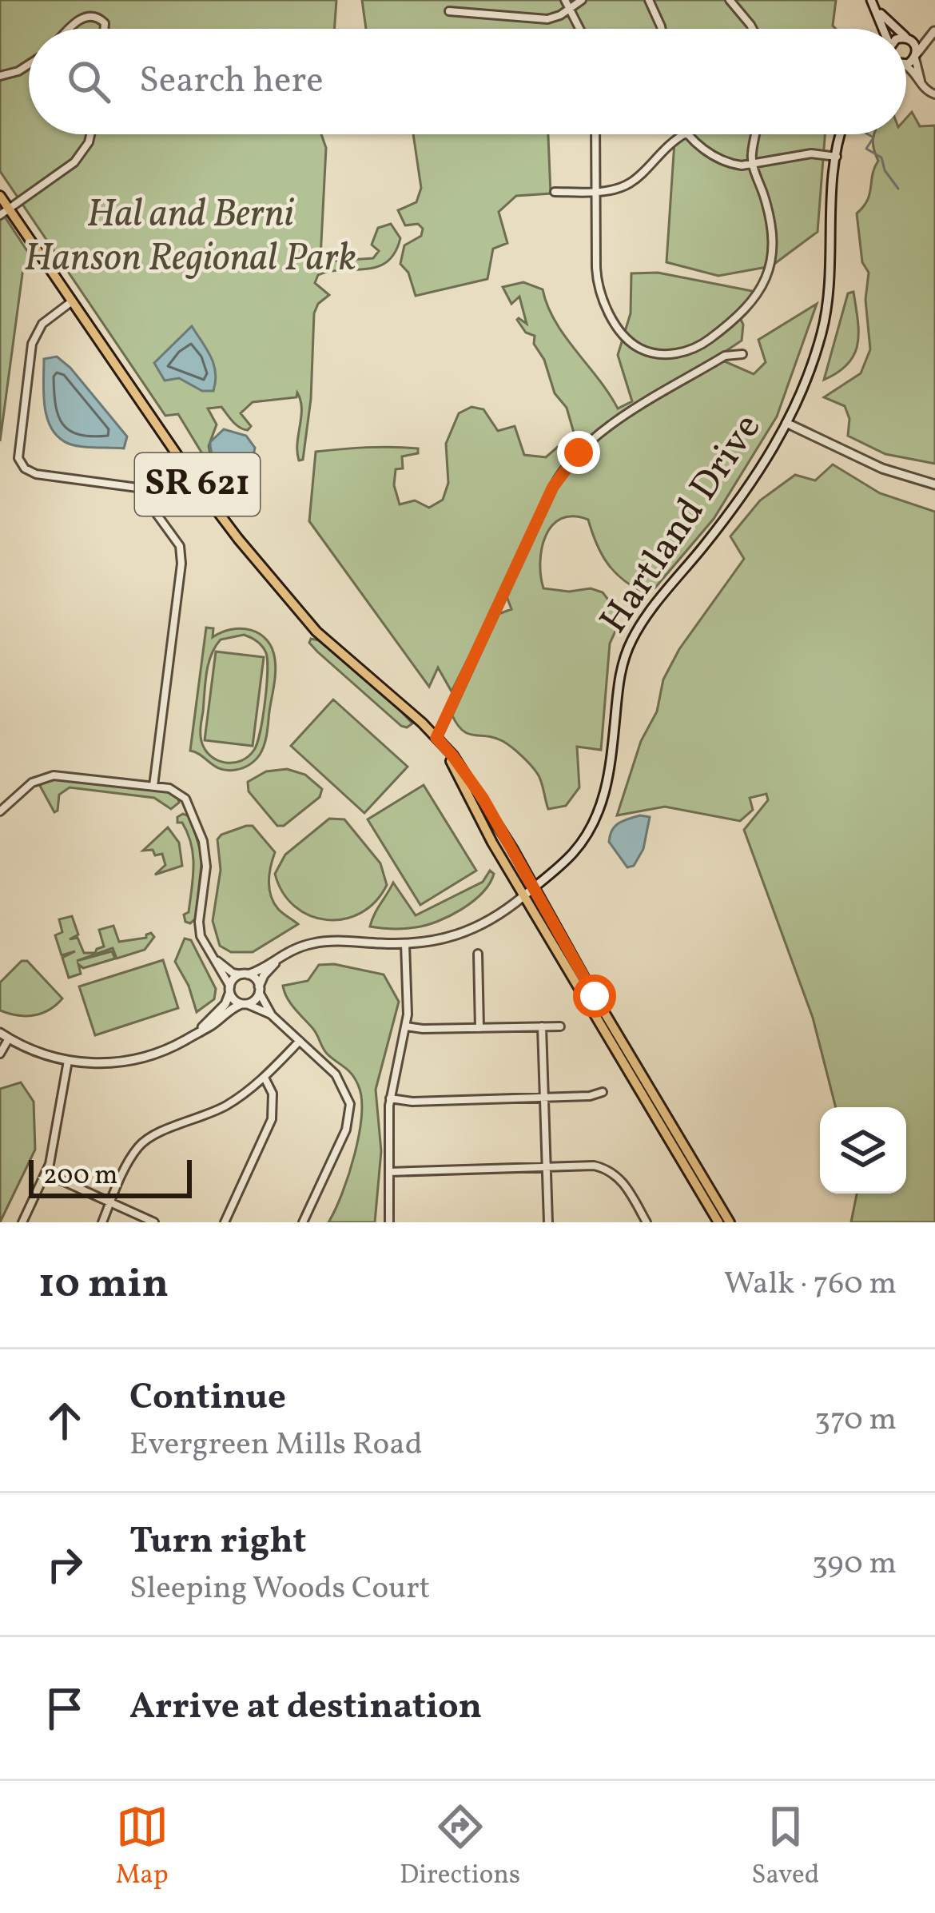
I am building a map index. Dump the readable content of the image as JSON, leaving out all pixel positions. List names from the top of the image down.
{
  "streets": {
    "main road": ["SR 621", "Hartland Drive"]
  },
  "crossings": [
    ["SR 621", "Hartland Drive"]
  ],
  "parks": ["Hal and Berni Hanson Regional Park"],
  "scale_bar": "200 m",
  "page": {
    "search": "Search here",
    "scale": "200 m",
    "heading": ["10 min", "Walk · 760 m"],
    "list": [
      ["Continue", "Evergreen Mills Road", "370 m"],
      ["Turn right", "Sleeping Woods Court", "390 m"],
      "Arrive at destination"
    ],
    "nav": ["Map", "Directions", "Saved"]
  }
}
